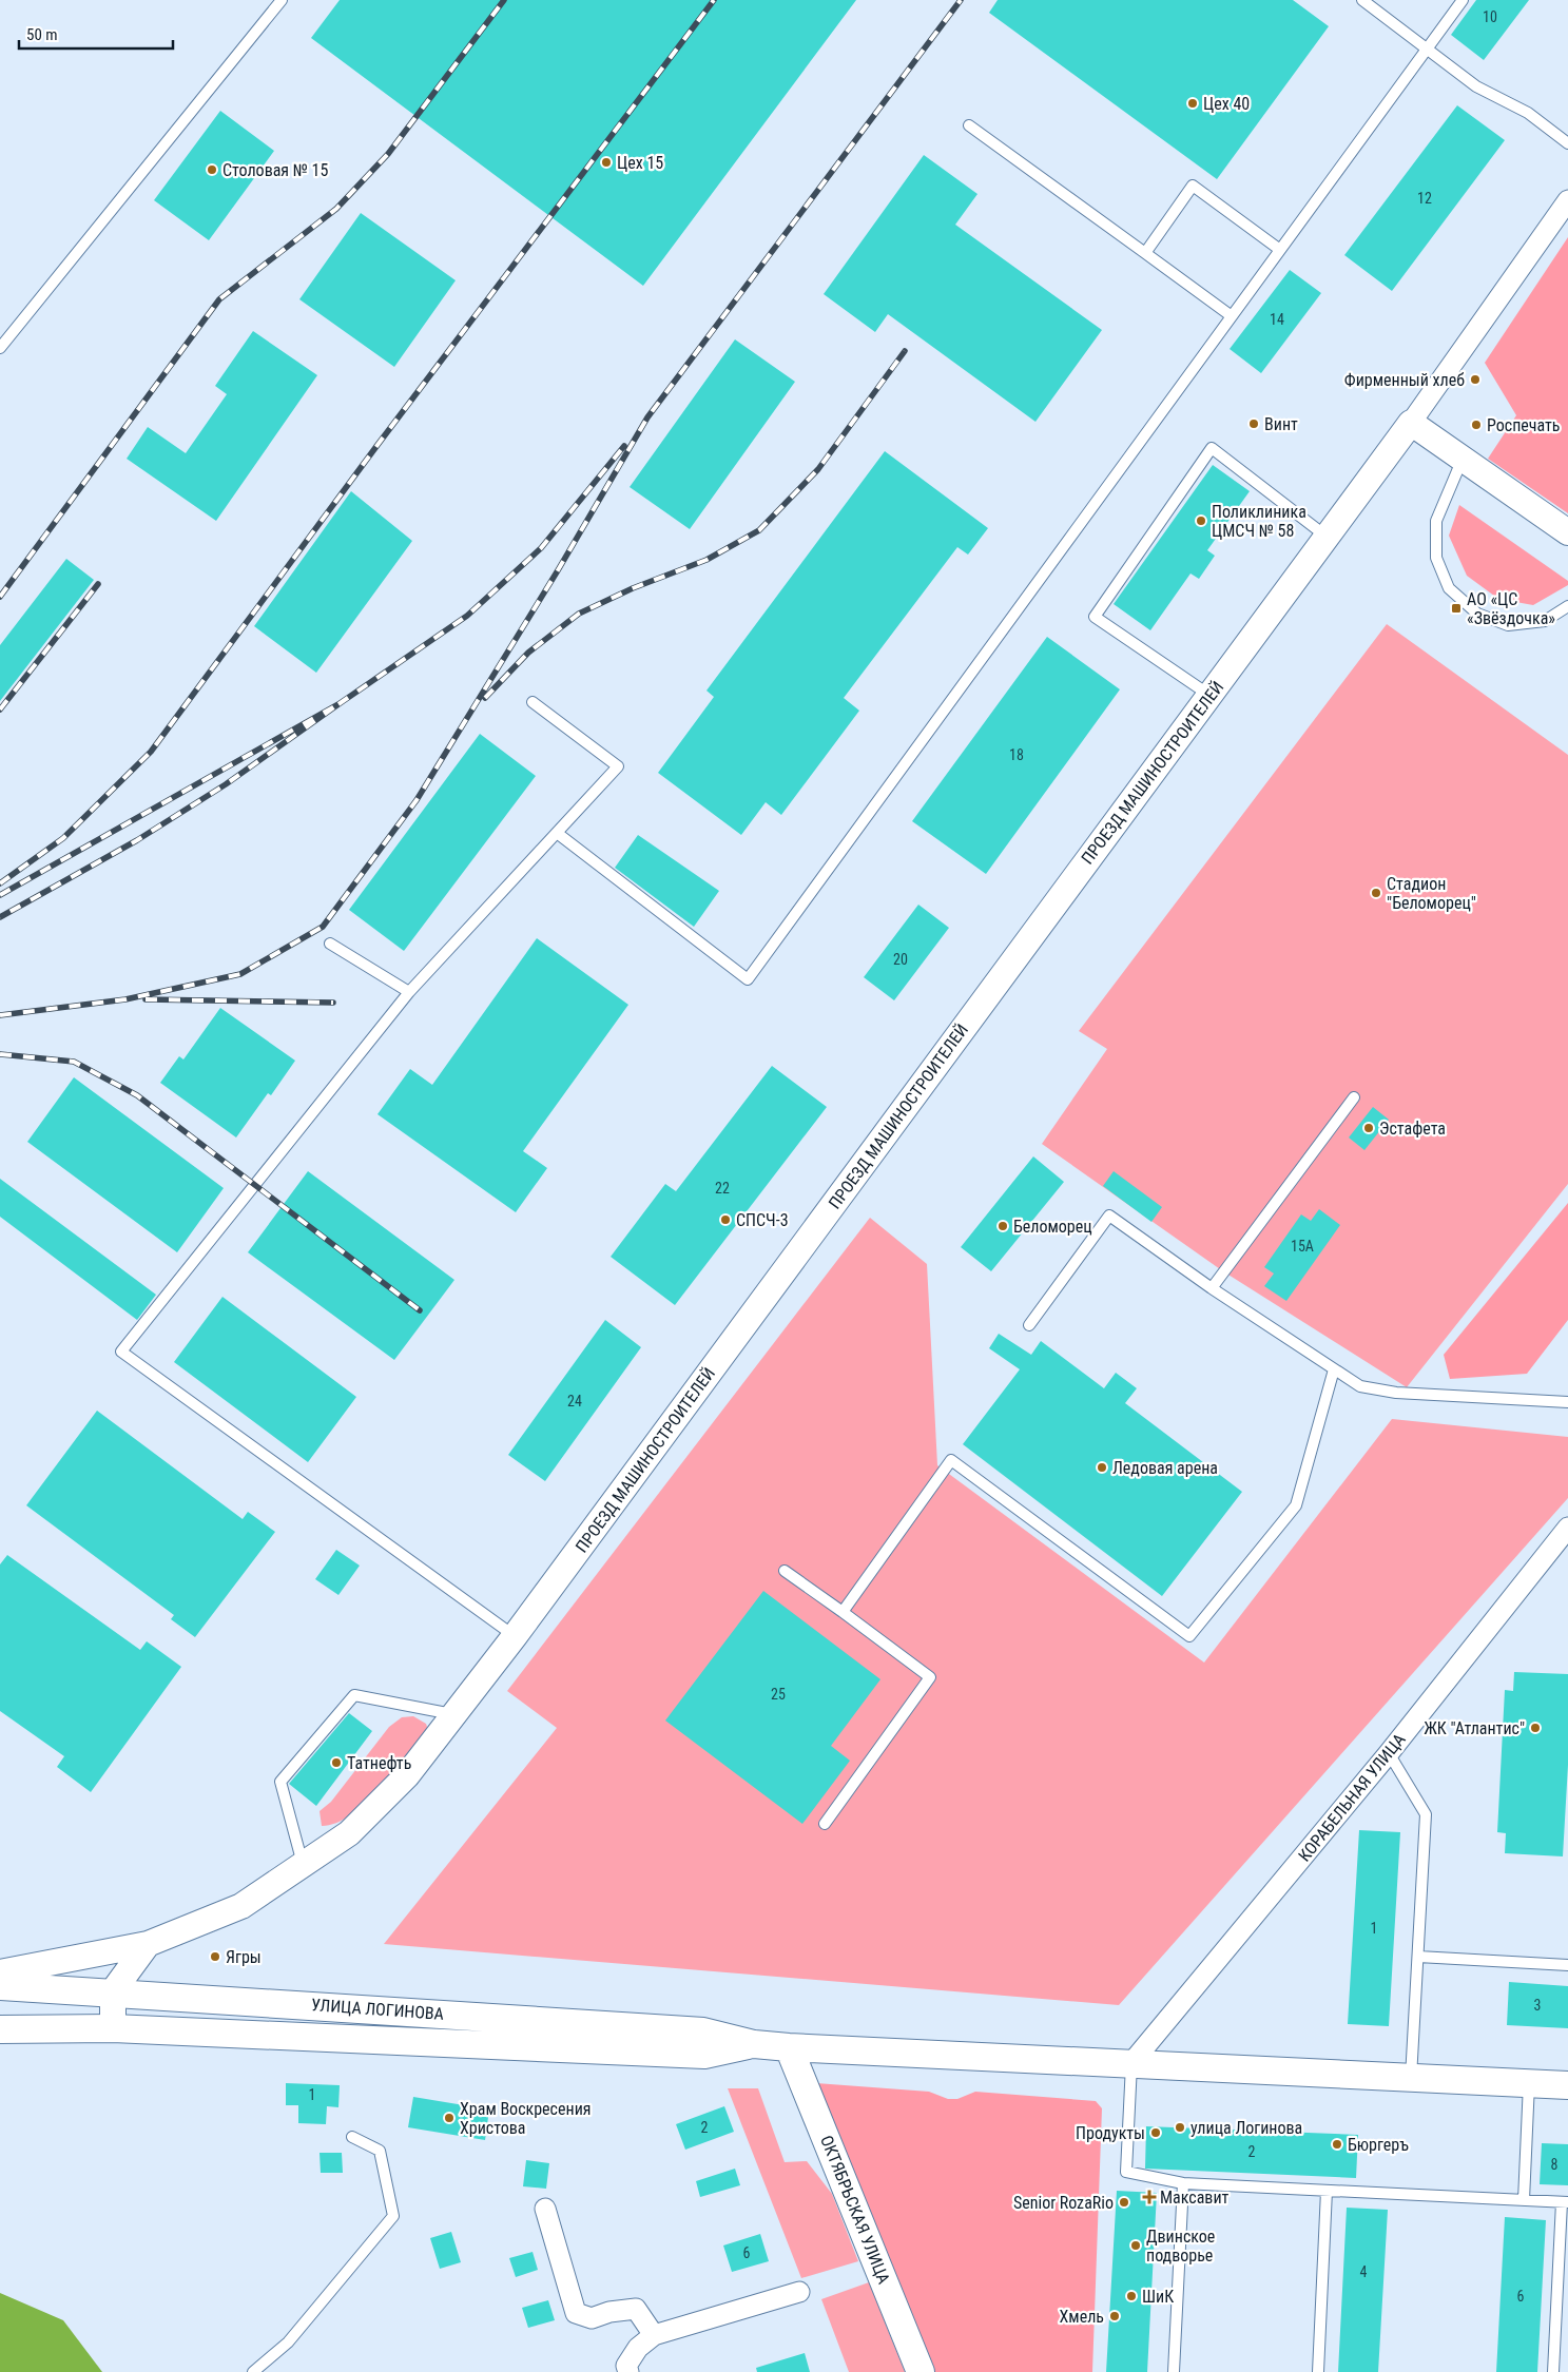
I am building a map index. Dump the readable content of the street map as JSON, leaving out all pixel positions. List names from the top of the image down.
{
  "streets": {
    "main road": ["УЛИЦА ЛОГИНОВА", "ОКТЯБРЬСКАЯ УЛИЦА"],
    "street": ["ПРОЕЗД МАШИНОСТРОИТЕЛЕЙ", "КОРАБЕЛЬНАЯ УЛИЦА"]
  },
  "crossings": [
    ["КОРАБЕЛЬНАЯ УЛИЦА", "УЛИЦА ЛОГИНОВА"],
    ["УЛИЦА ЛОГИНОВА", "ОКТЯБРЬСКАЯ УЛИЦА"]
  ],
  "places": {
    "other": [
      "Цех 40",
      "Цех 15",
      "Столовая № 15",
      "Фирменный хлеб",
      "Винт",
      "Роспечать",
      "Поликлиника ЦМСЧ № 58",
      "Стадион \"Беломорец\"",
      "Эстафета",
      "СПСЧ-3",
      "Беломорец",
      "Ледовая арена",
      "ЖК \"Атлантис\"",
      "Татнефть",
      "Ягры",
      "Храм Воскресения Христова",
      "улица Логинова",
      "Продукты",
      "Бюргеръ",
      "Senior RozaRio",
      "Двинское подворье",
      "ШиК",
      "Хмель"
    ],
    "transit": ["АО «ЦС «Звёздочка»"],
    "health": ["Максавит"]
  },
  "house_numbers": [
    "10",
    "12",
    "14",
    "18",
    "20",
    "22",
    "15А",
    "24",
    "25",
    "1",
    "3",
    "1",
    "2",
    "2",
    "8",
    "6",
    "4",
    "6"
  ],
  "scale_bar": "50 m"
}
